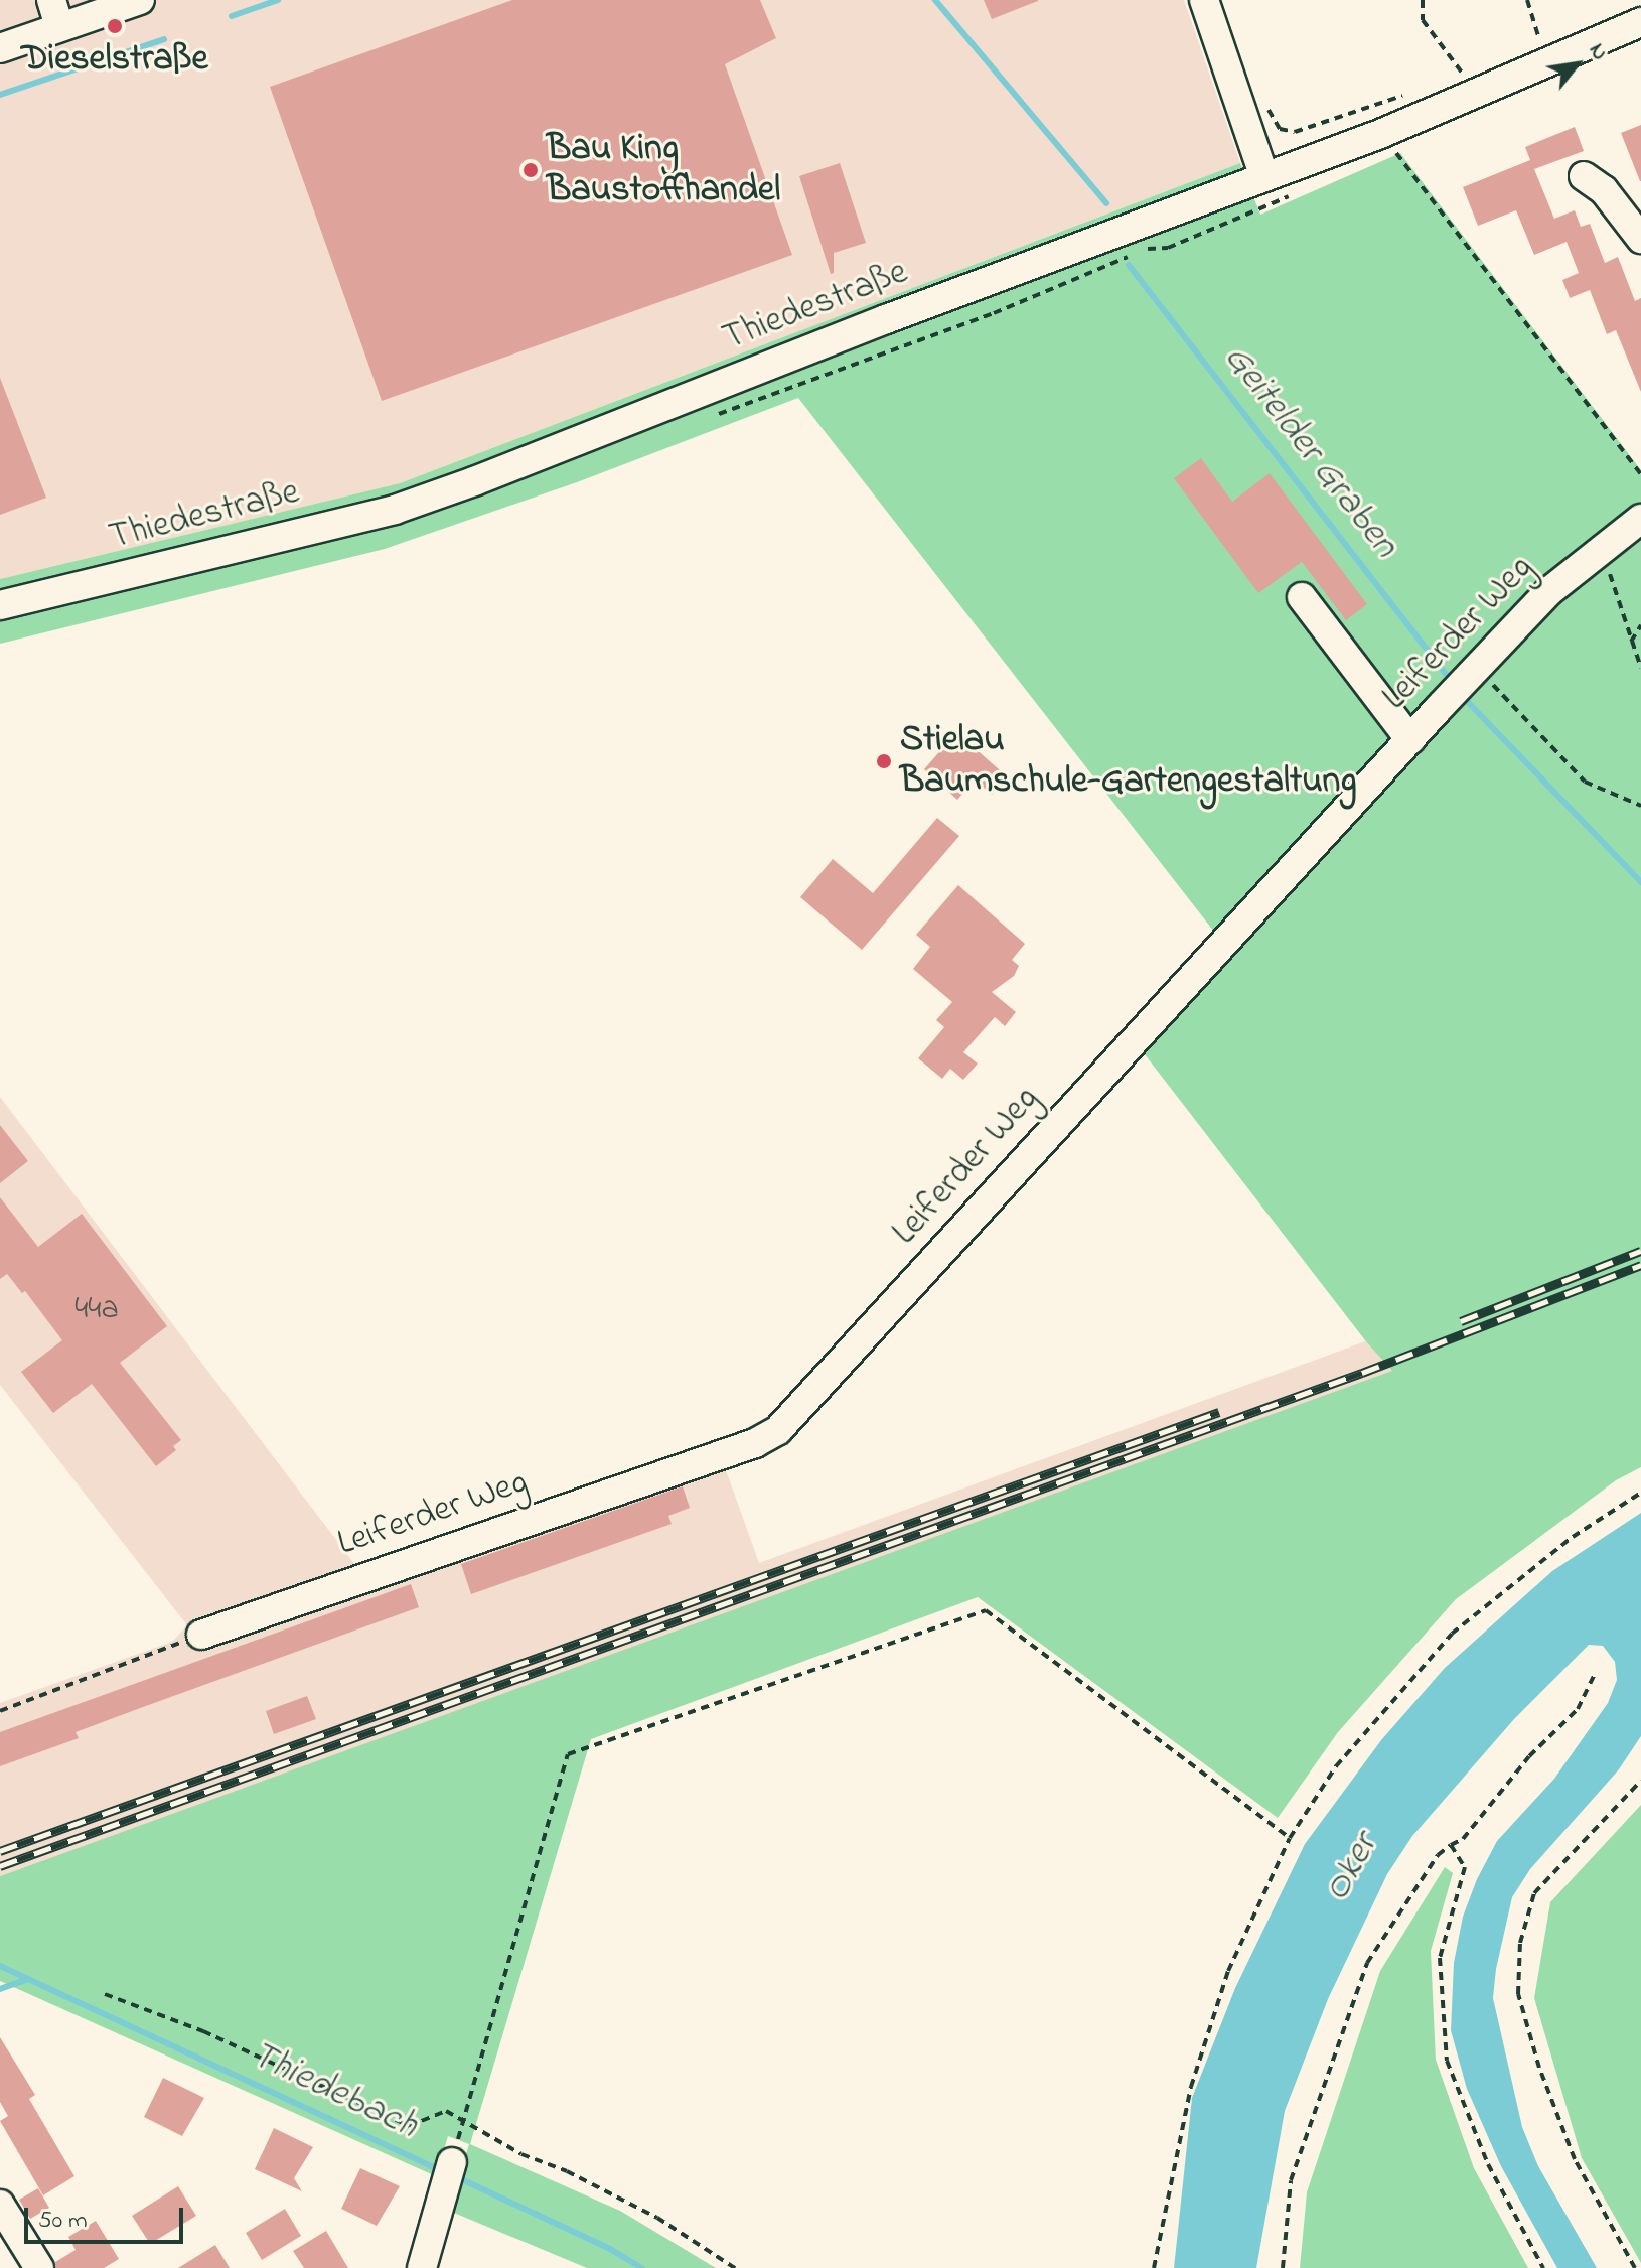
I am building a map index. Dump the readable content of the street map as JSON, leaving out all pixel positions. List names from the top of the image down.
{
  "streets": {
    "street": ["Thiedestraße", "Leiferder Weg"]
  },
  "water": ["Geitelder Graben", "Oker", "Thiedebach"],
  "places": ["Dieselstraße", "Bau King Baustoffhandel", "Stielau Baumschule-Gartengestaltung"],
  "house_numbers": ["44a"],
  "scale_bar": "50 m",
  "north": "top right"
}
